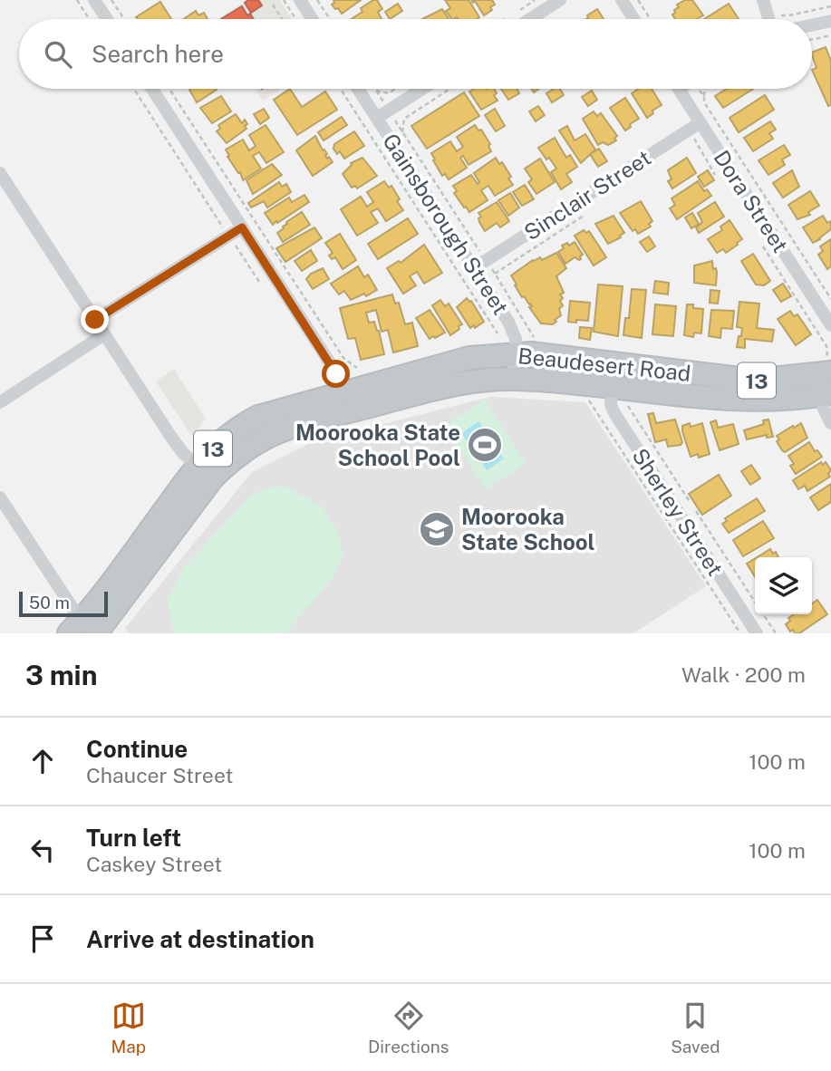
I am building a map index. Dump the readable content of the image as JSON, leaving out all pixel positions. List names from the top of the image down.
{
  "streets": {
    "highway": ["Beaudesert Road", "13"],
    "street": [
      "Sinclair Street",
      "Dora Street",
      "Gainsborough Street",
      "Sherley Street"
    ]
  },
  "crossings": [
    ["Sinclair Street", "Dora Street"],
    ["Sinclair Street", "Gainsborough Street"],
    ["Gainsborough Street", "Beaudesert Road"],
    ["Beaudesert Road", "Sherley Street"]
  ],
  "places": {
    "sports": ["Moorooka State School Pool"],
    "school or university": ["Moorooka State School"]
  },
  "scale_bar": "50 m",
  "page": {
    "search": "Search here",
    "scale": "50 m",
    "heading": ["3 min", "Walk · 200 m"],
    "list": [
      ["Continue", "Chaucer Street", "100 m"],
      ["Turn left", "Caskey Street", "100 m"],
      "Arrive at destination"
    ],
    "nav": ["Map", "Directions", "Saved"]
  }
}
